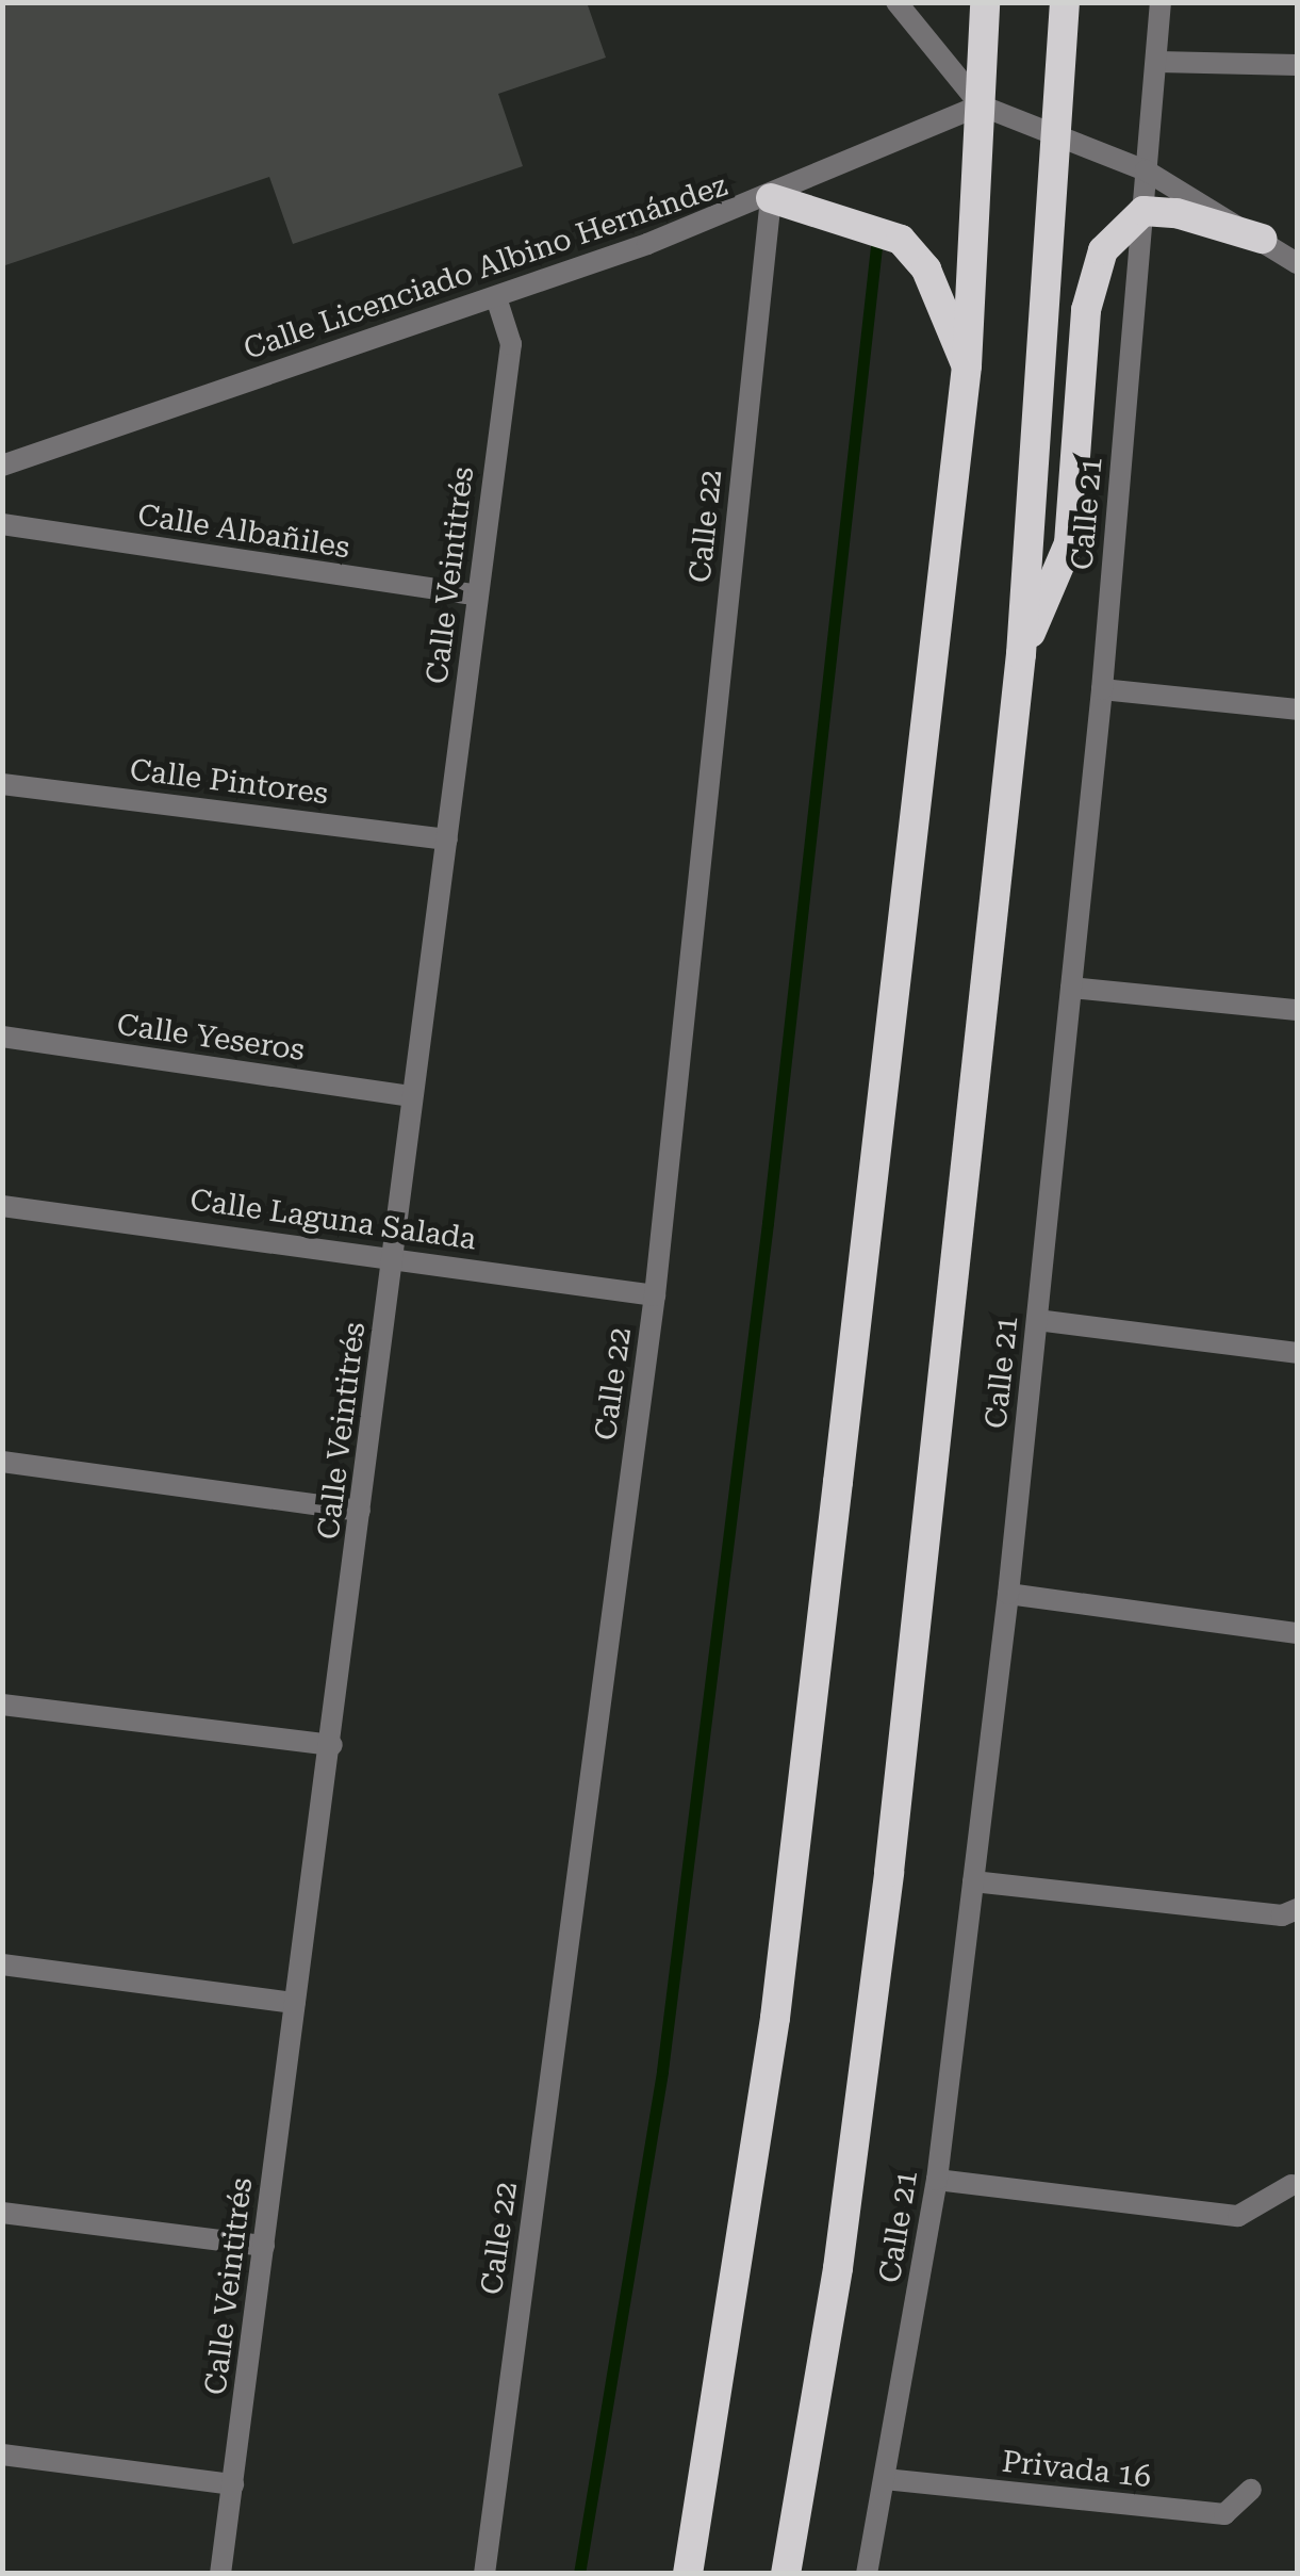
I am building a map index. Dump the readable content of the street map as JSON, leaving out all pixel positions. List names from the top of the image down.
{
  "streets": {
    "street": [
      "Calle Licenciado Albino Hernández",
      "Calle 21",
      "Calle 22",
      "Calle Albañiles",
      "Calle Veintitrés",
      "Calle Pintores",
      "Calle Yeseros",
      "Calle Laguna Salada",
      "Privada 16"
    ]
  },
  "crossings": [
    ["Calle Licenciado Albino Hernández", "Calle 22"],
    ["Calle Licenciado Albino Hernández", "Calle Veintitrés"],
    ["Calle 21", "Privada 16"],
    ["Calle 22", "Calle Laguna Salada"],
    ["Calle Albañiles", "Calle Veintitrés"],
    ["Calle Veintitrés", "Calle Pintores"],
    ["Calle Veintitrés", "Calle Yeseros"],
    ["Calle Veintitrés", "Calle Laguna Salada"]
  ]
}
